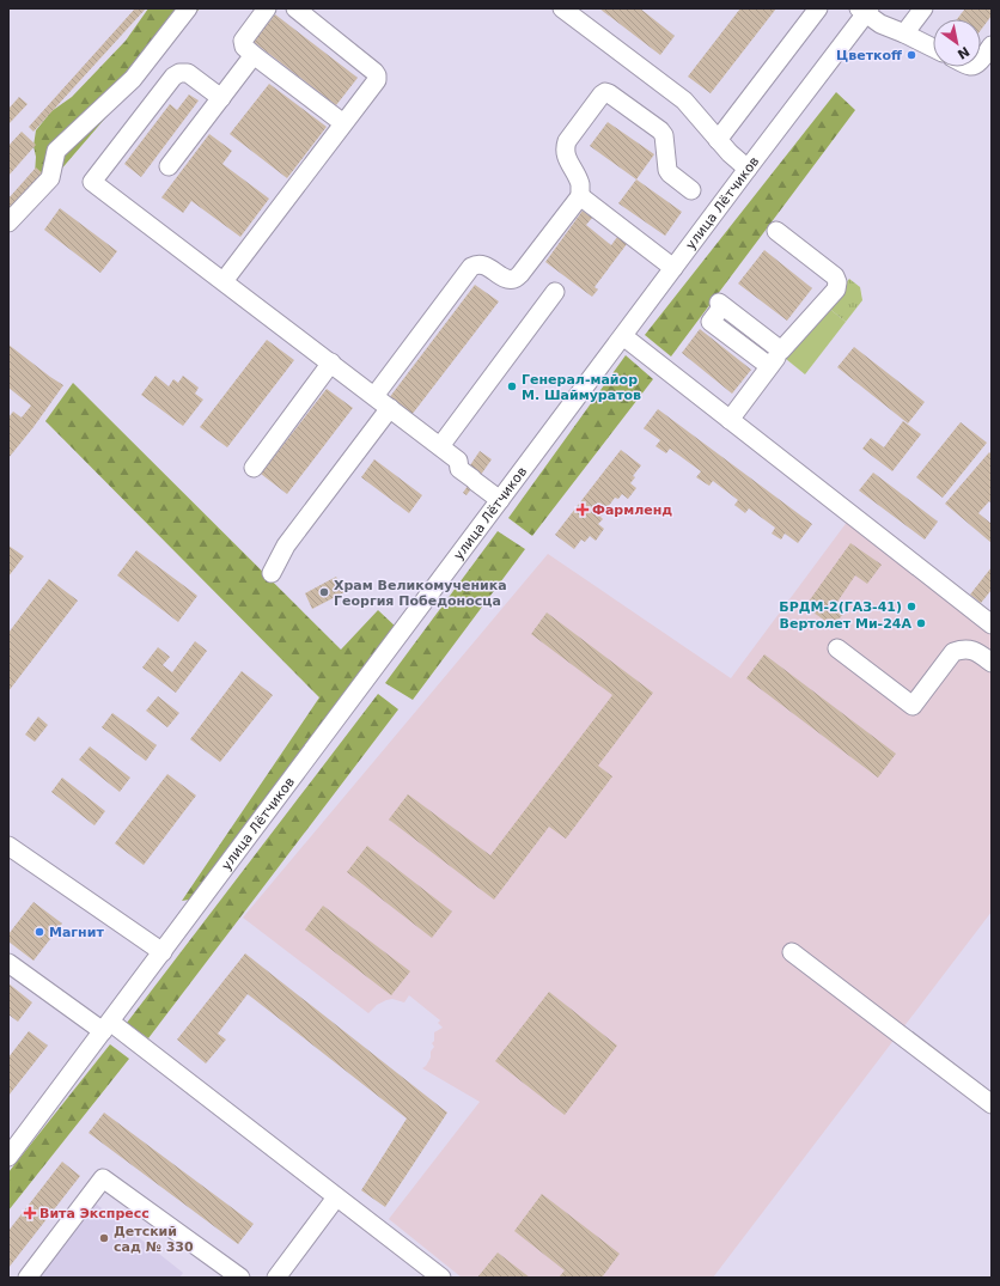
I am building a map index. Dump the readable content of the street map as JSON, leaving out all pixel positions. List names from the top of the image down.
{
  "streets": {
    "street": ["улица Лётчиков"]
  },
  "places": {
    "other": [
      "Цветкoff",
      "Генерал-майор М. Шаймуратов",
      "Храм Великомученика Георгия Победоносца",
      "БРДМ-2(ГАЗ-41)",
      "Вертолет Ми-24А",
      "Магнит",
      "Детский сад № 330"
    ],
    "health": ["Фармленд", "Вита Экспресс"]
  },
  "north": "bottom right"
}
